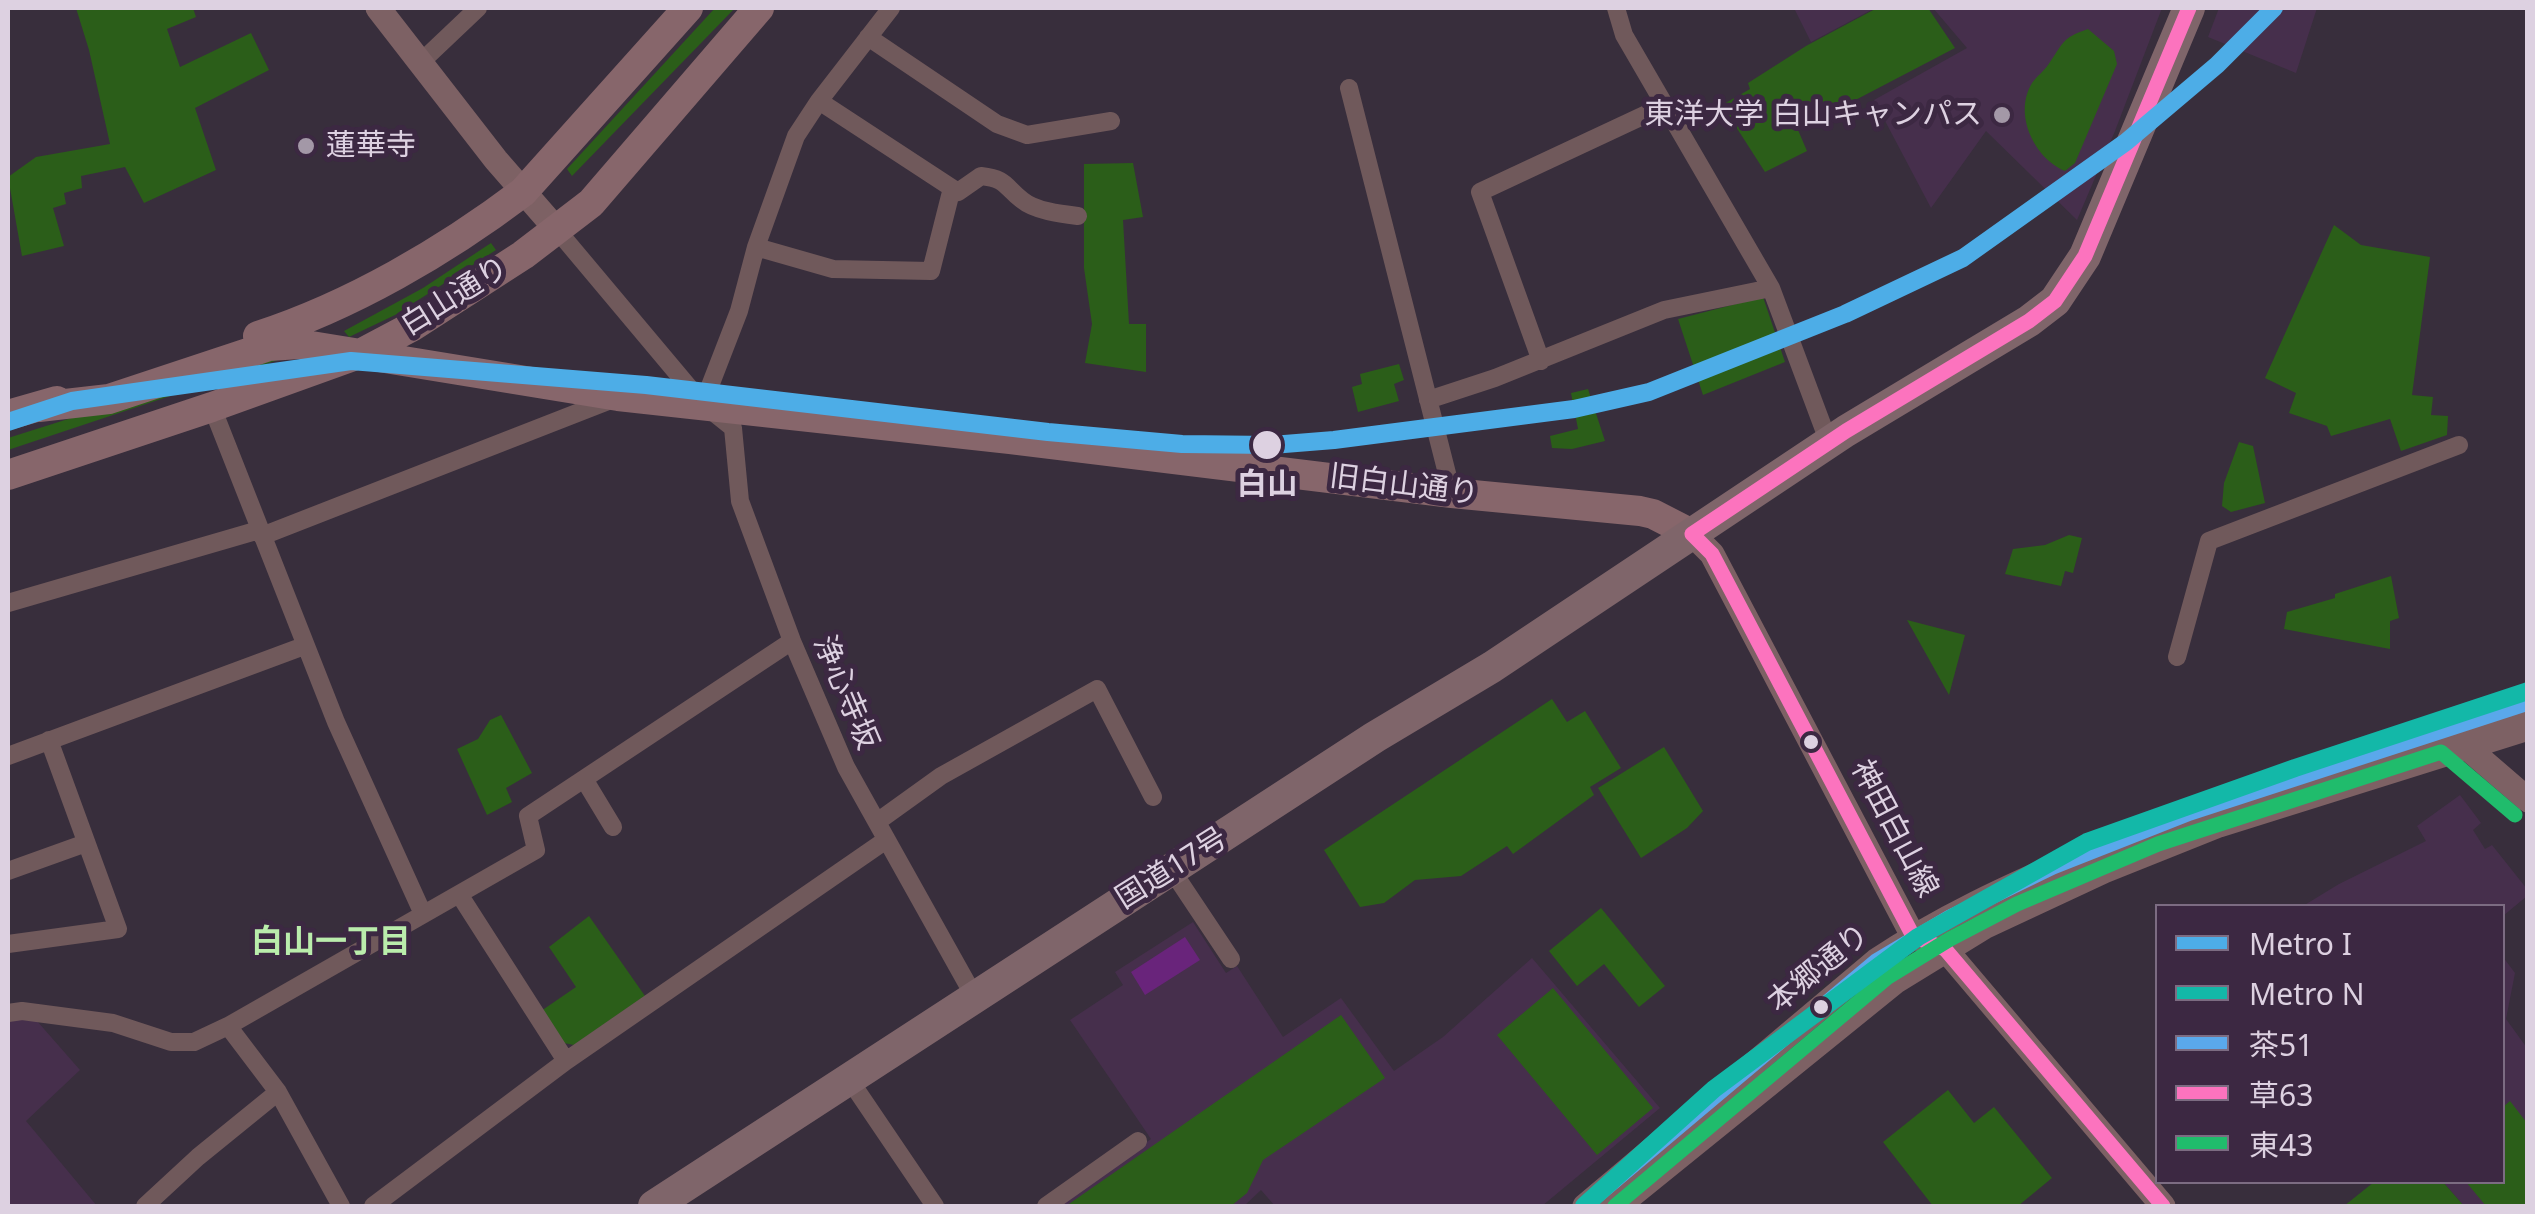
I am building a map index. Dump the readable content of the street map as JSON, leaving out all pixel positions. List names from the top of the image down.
{
  "streets": {
    "highway": ["国道17号"],
    "main road": [
      "白山通り",
      "旧白山通り",
      "神田白山線",
      "本郷通り"
    ],
    "street": ["浄心寺坂"]
  },
  "crossings": [
    ["白山通り", "旧白山通り"],
    ["白山通り", "浄心寺坂"],
    ["旧白山通り", "浄心寺坂"],
    ["旧白山通り", "神田白山線"],
    ["旧白山通り", "国道17号"],
    ["浄心寺坂", "国道17号"],
    ["神田白山線", "国道17号"],
    ["神田白山線", "本郷通り"]
  ],
  "districts": ["白山一丁目"],
  "places": ["東洋大学 白山キャンパス", "蓮華寺", "白山"],
  "lines": [
    "metro line I",
    "transit line 草63",
    "metro line N",
    "transit line 茶51",
    "transit line 東43"
  ],
  "legend": [
    "Metro I",
    "Metro N",
    "茶51",
    "草63",
    "東43"
  ]
}
